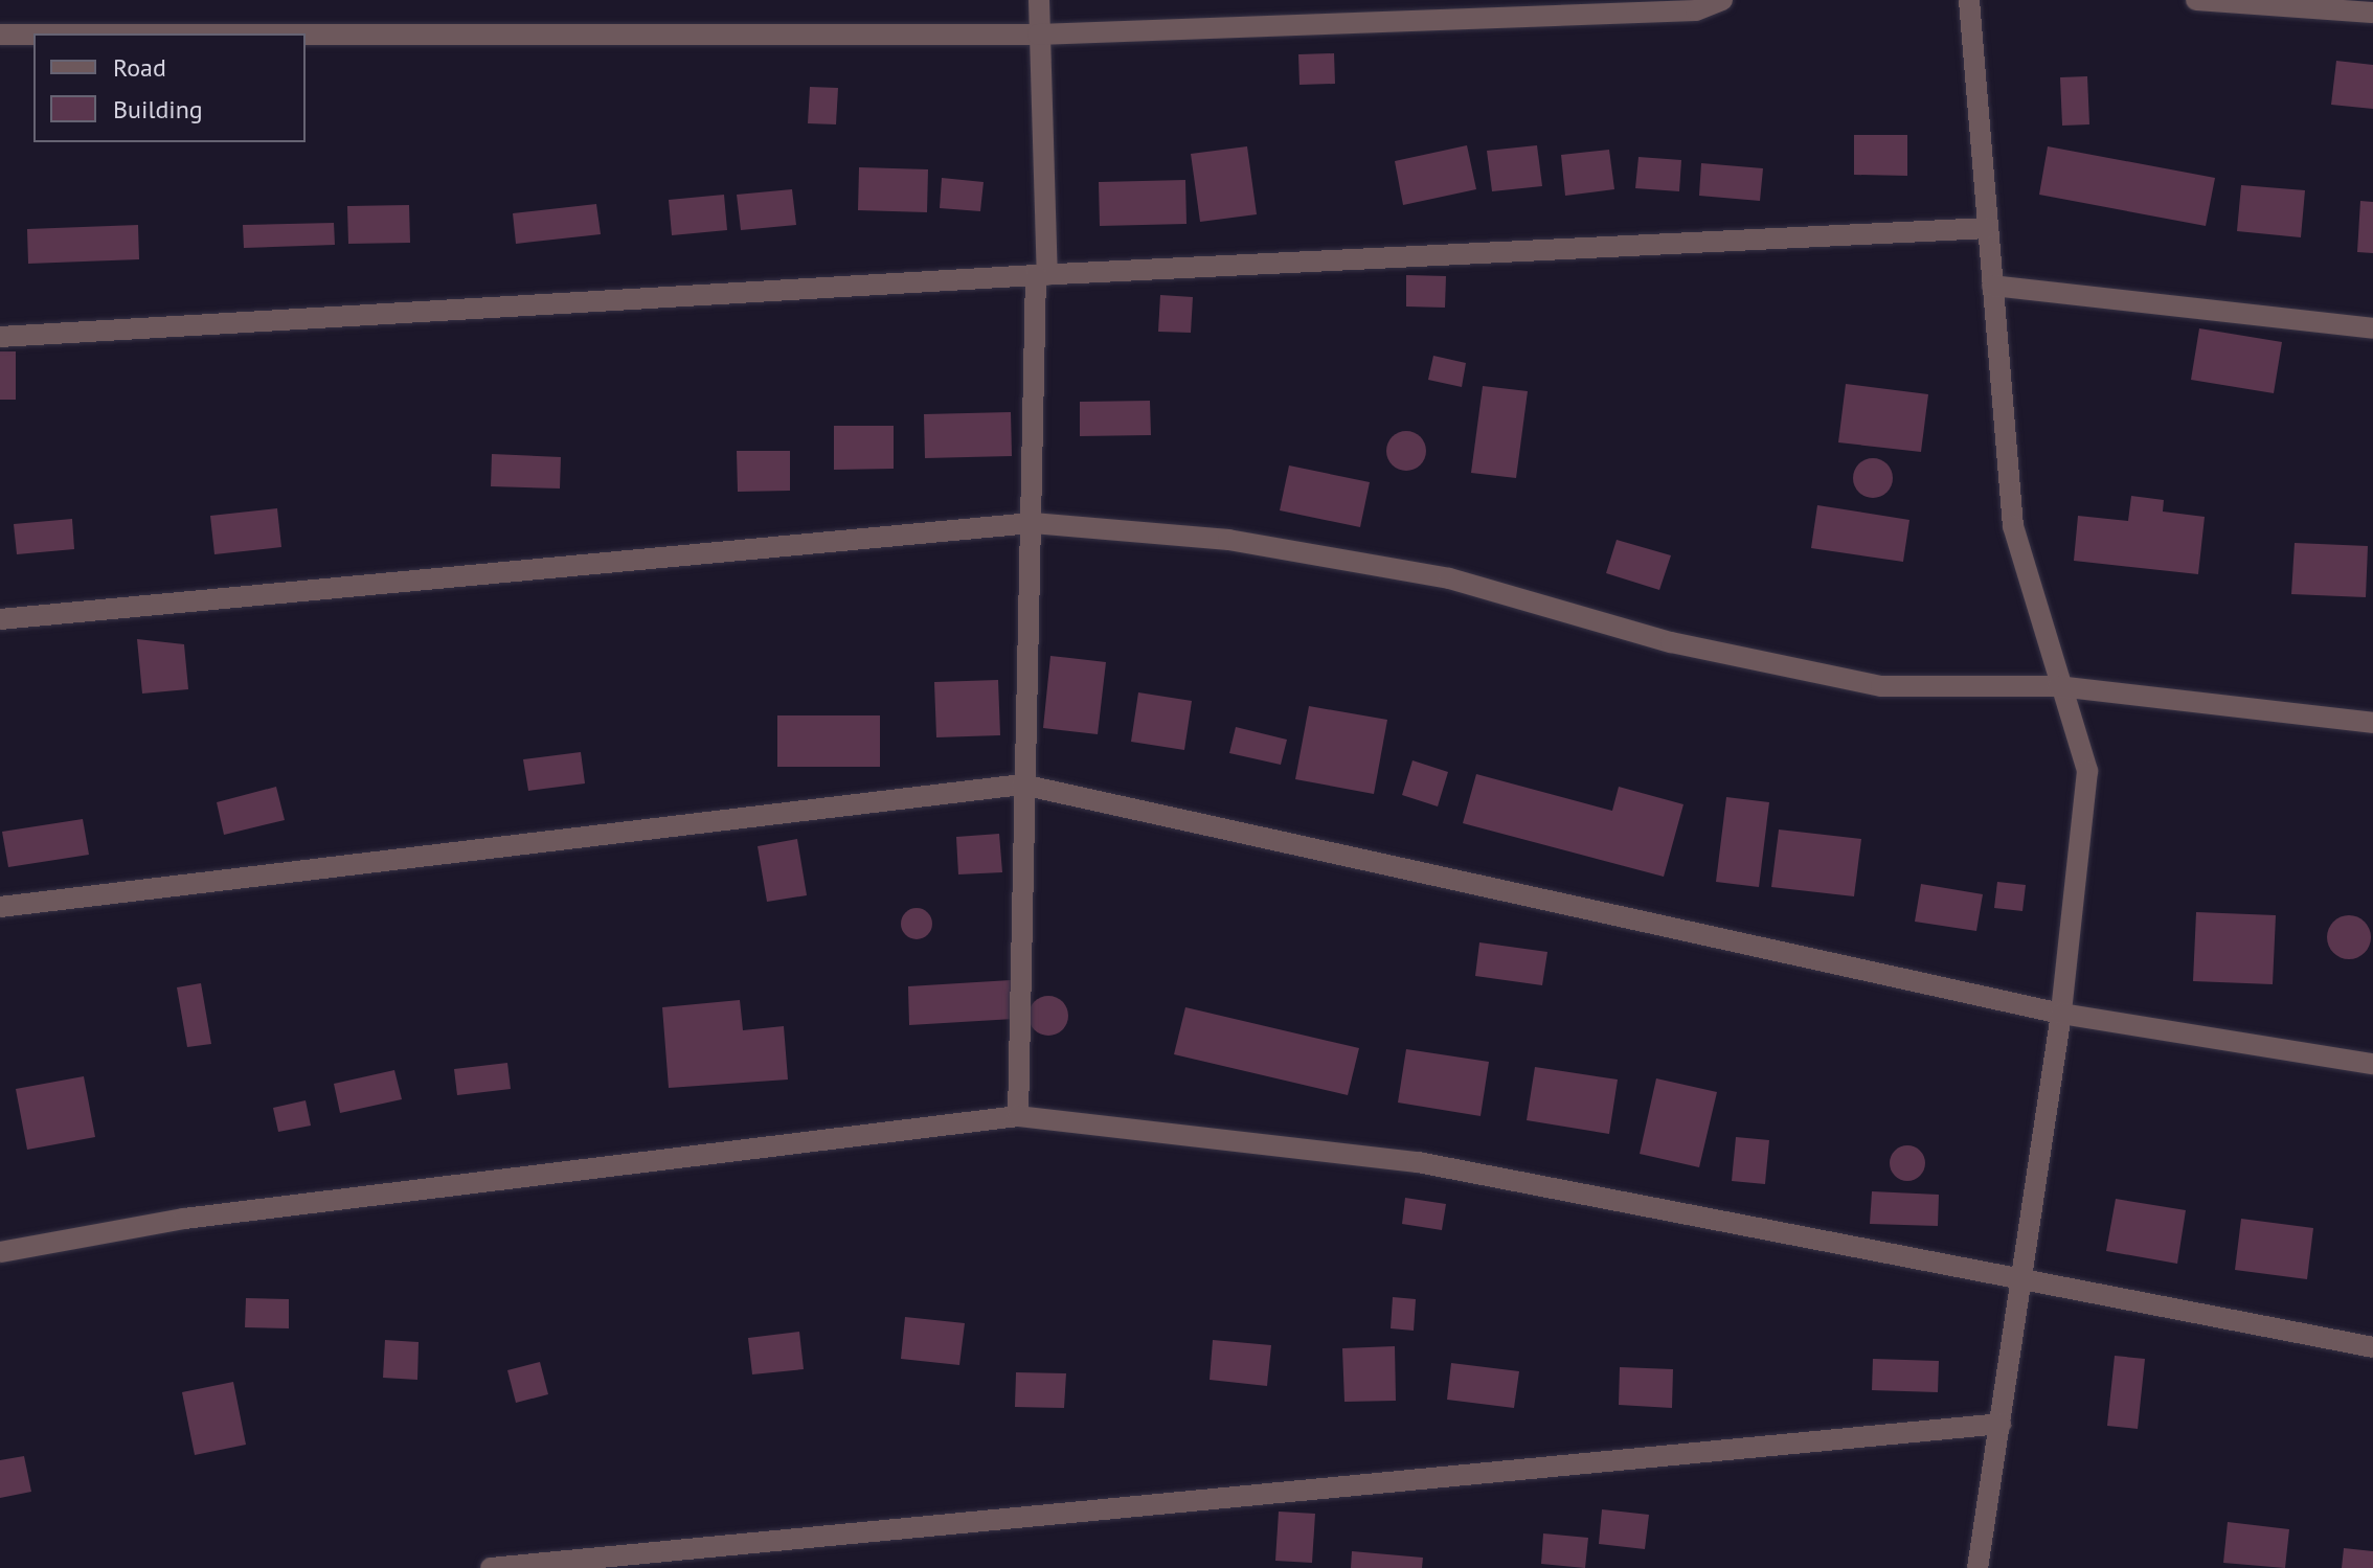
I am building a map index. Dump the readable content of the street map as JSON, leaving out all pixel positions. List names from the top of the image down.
{
  "legend": ["Road", "Building"]
}
